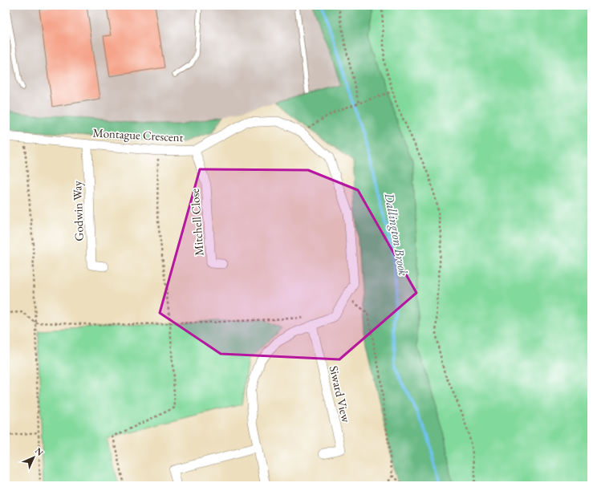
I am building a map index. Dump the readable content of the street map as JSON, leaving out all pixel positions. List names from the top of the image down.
{
  "streets": {
    "street": [
      "Montague Crescent",
      "Godwin Way",
      "Mitchell Close",
      "Siward View"
    ]
  },
  "crossings": [
    ["Montague Crescent", "Godwin Way"],
    ["Montague Crescent", "Mitchell Close"],
    ["Montague Crescent", "Siward View"]
  ],
  "water": ["Dallington Brook"],
  "north": "top right"
}
